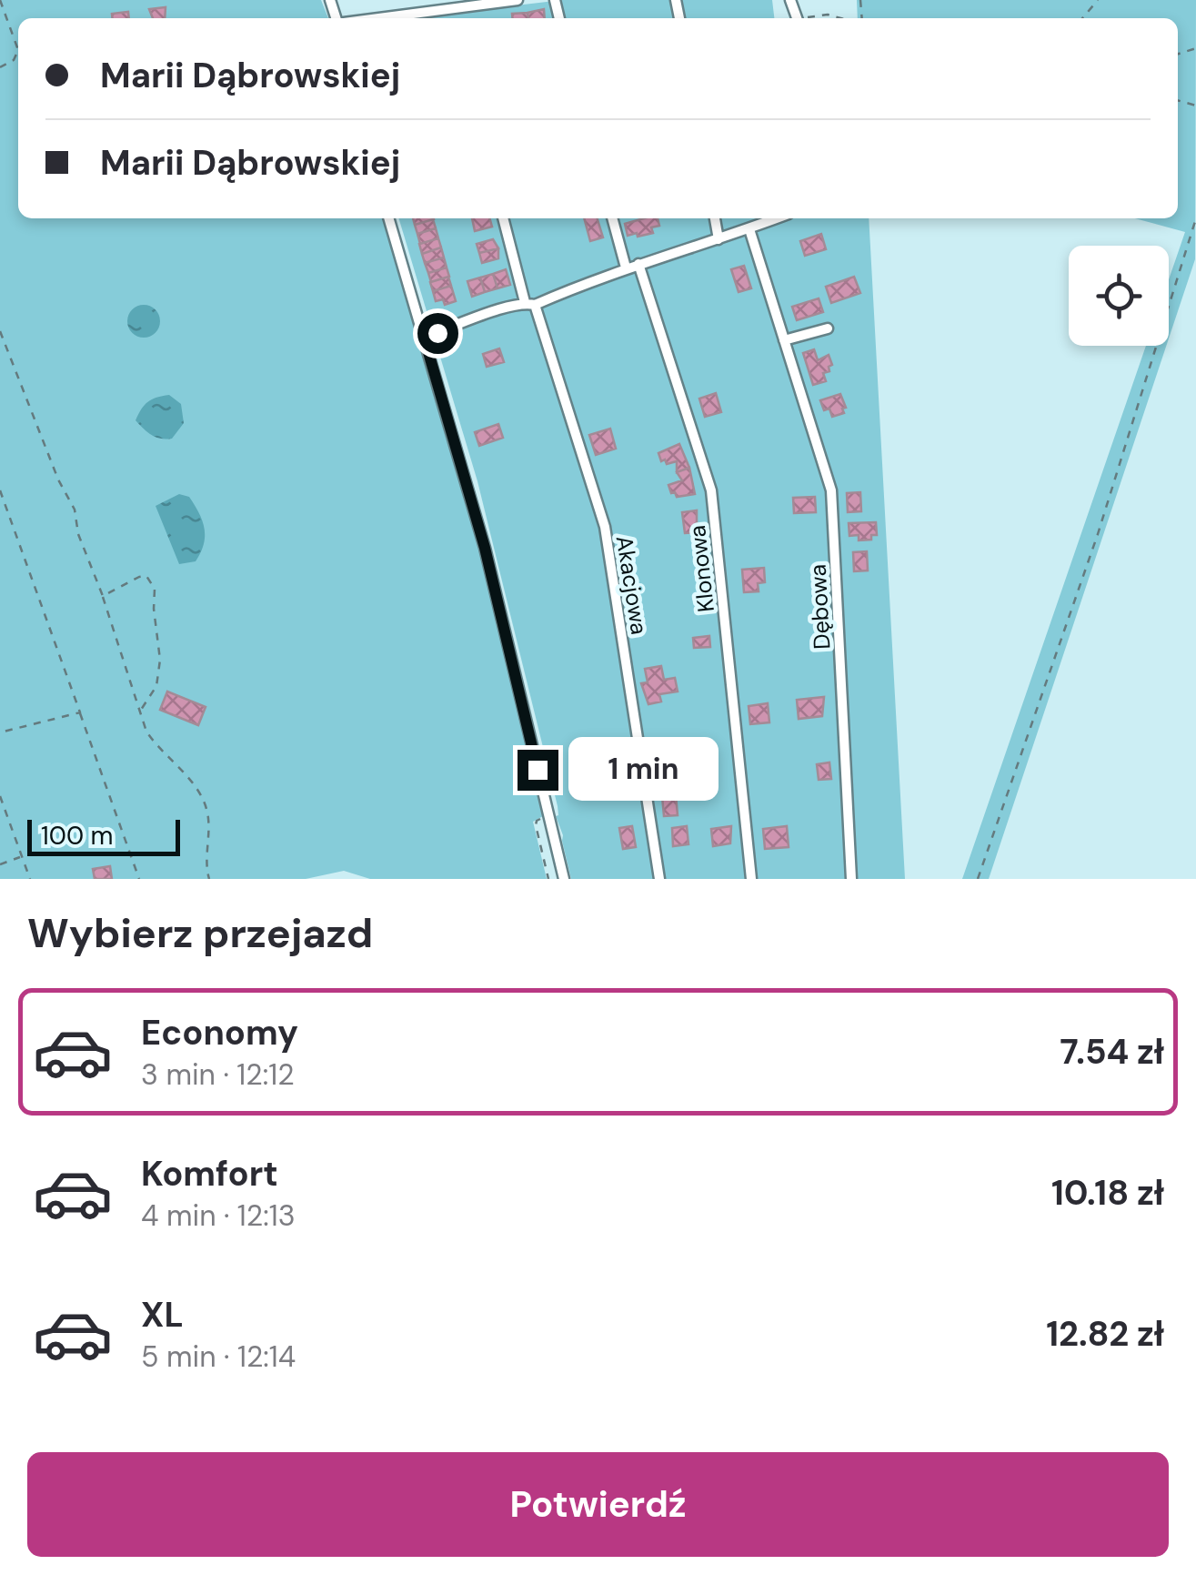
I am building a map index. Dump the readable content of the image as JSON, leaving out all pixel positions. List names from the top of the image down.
{
  "streets": {
    "street": ["Klonowa", "Akacjowa", "Dębowa"]
  },
  "scale_bar": "100 m",
  "page": {
    "banner": ["Marii Dąbrowskiej", "Marii Dąbrowskiej"],
    "bubble": "1 min",
    "scale": "100 m",
    "heading": "Wybierz przejazd",
    "list": [
      {
        "name": "Economy",
        "note": "3 min · 12:12",
        "value": "7.54 zł"
      },
      {
        "name": "Komfort",
        "note": "4 min · 12:13",
        "value": "10.18 zł"
      },
      {
        "name": "XL",
        "note": "5 min · 12:14",
        "value": "12.82 zł"
      }
    ],
    "buttons": "Potwierdź"
  }
}
